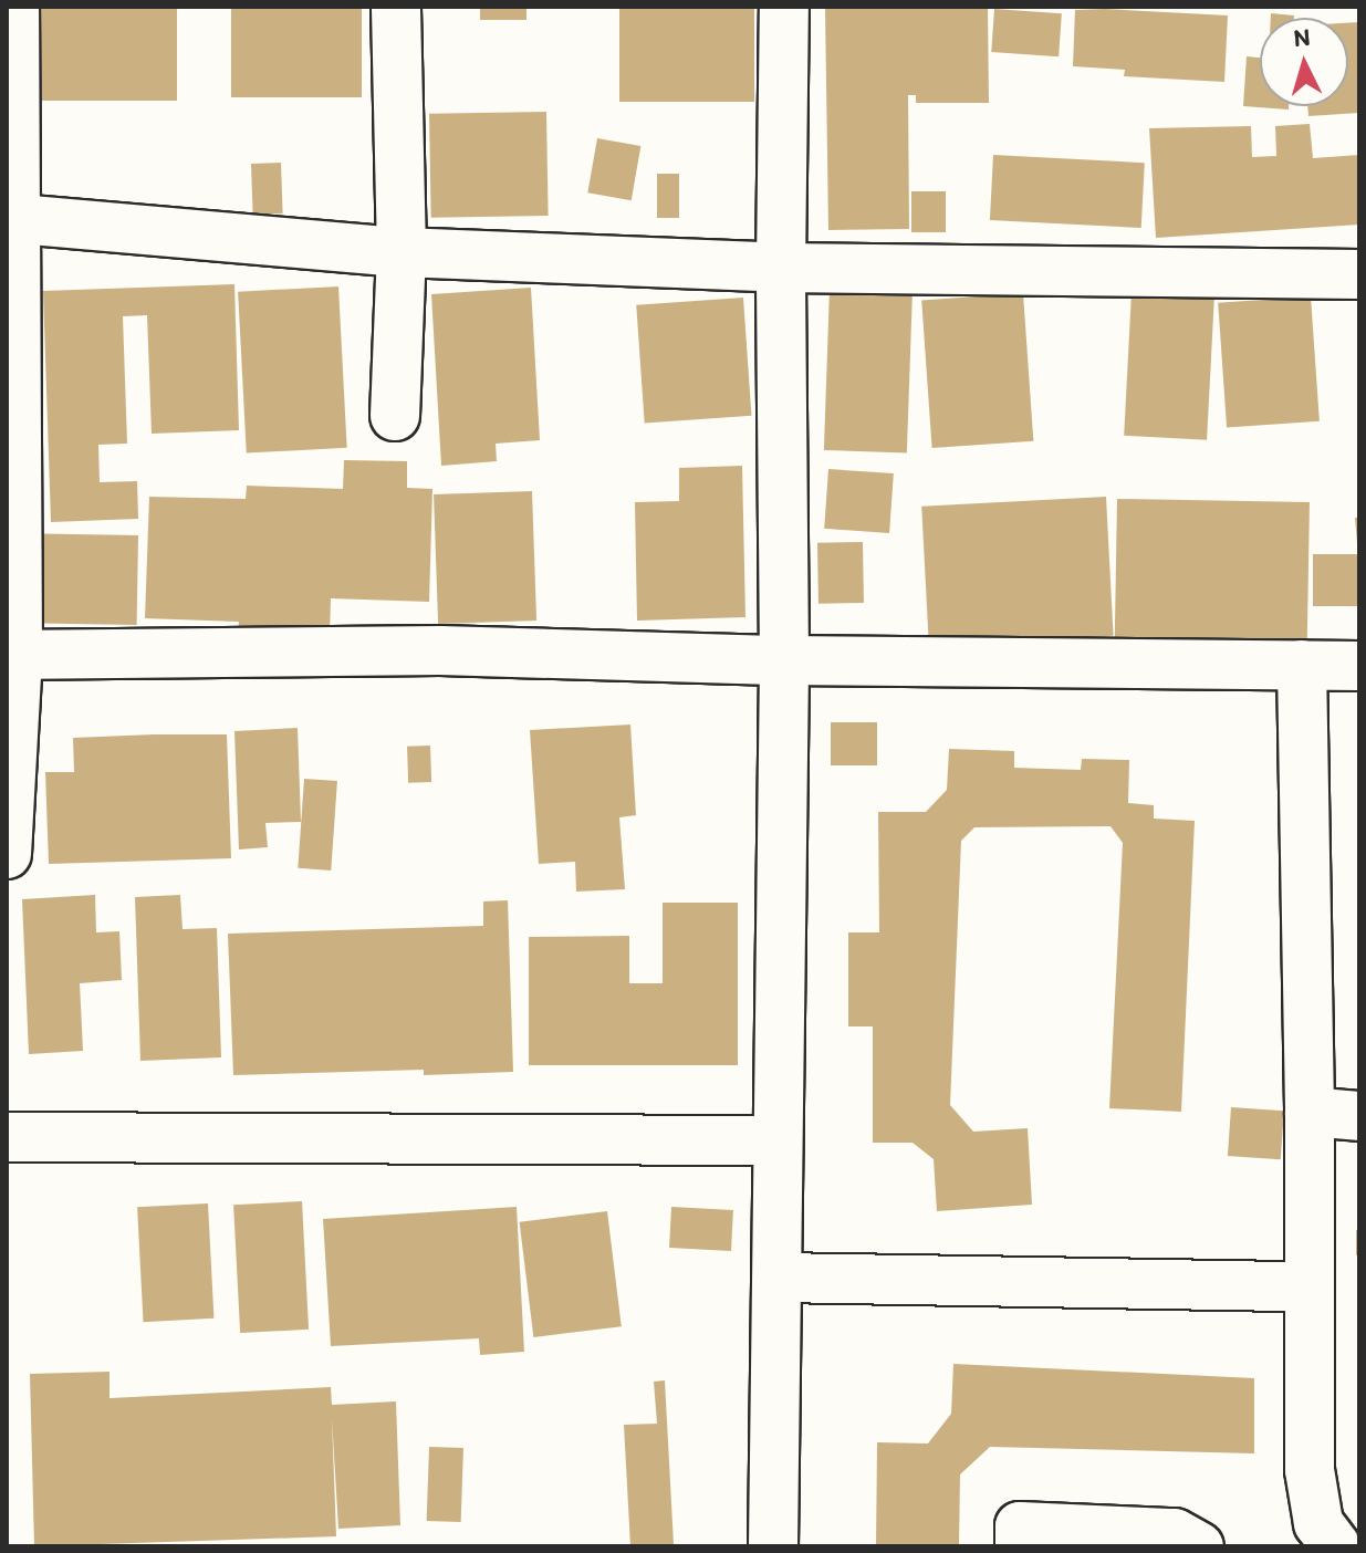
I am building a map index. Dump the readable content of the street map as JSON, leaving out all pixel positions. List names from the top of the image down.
{
  "north": "top"
}
